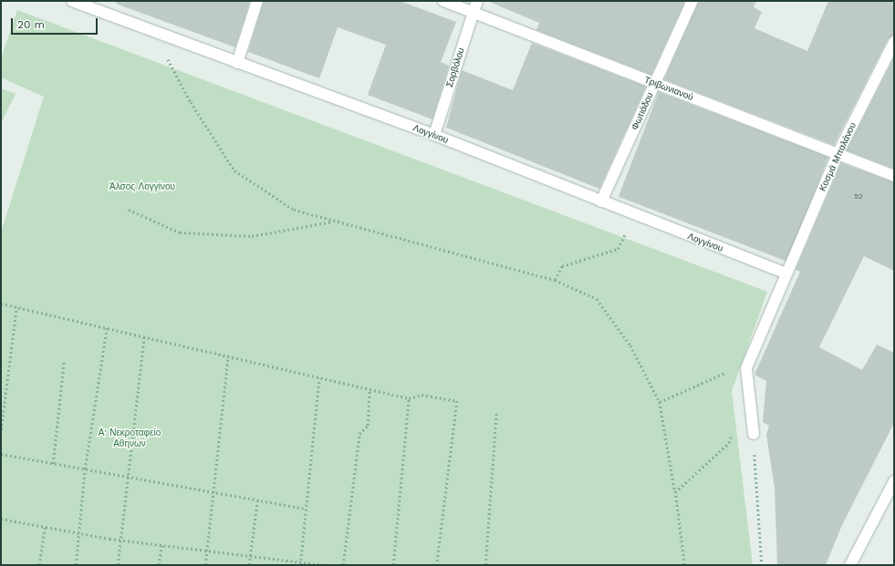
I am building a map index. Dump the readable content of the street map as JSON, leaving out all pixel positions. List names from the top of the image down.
{
  "streets": {
    "street": [
      "Σορβόλου",
      "Τριβωνιανού",
      "Φωτιάδου",
      "Λογγίνου",
      "Κοσμά Μπαλάνου"
    ]
  },
  "crossings": [
    ["Σορβόλου", "Τριβωνιανού"],
    ["Σορβόλου", "Λογγίνου"],
    ["Τριβωνιανού", "Φωτιάδου"],
    ["Τριβωνιανού", "Κοσμά Μπαλάνου"],
    ["Φωτιάδου", "Λογγίνου"],
    ["Λογγίνου", "Κοσμά Μπαλάνου"]
  ],
  "parks": ["Άλσος Λογγίνου", "Α' Νεκροταφείο Αθηνών"],
  "house_numbers": ["52"],
  "scale_bar": "20 m"
}
